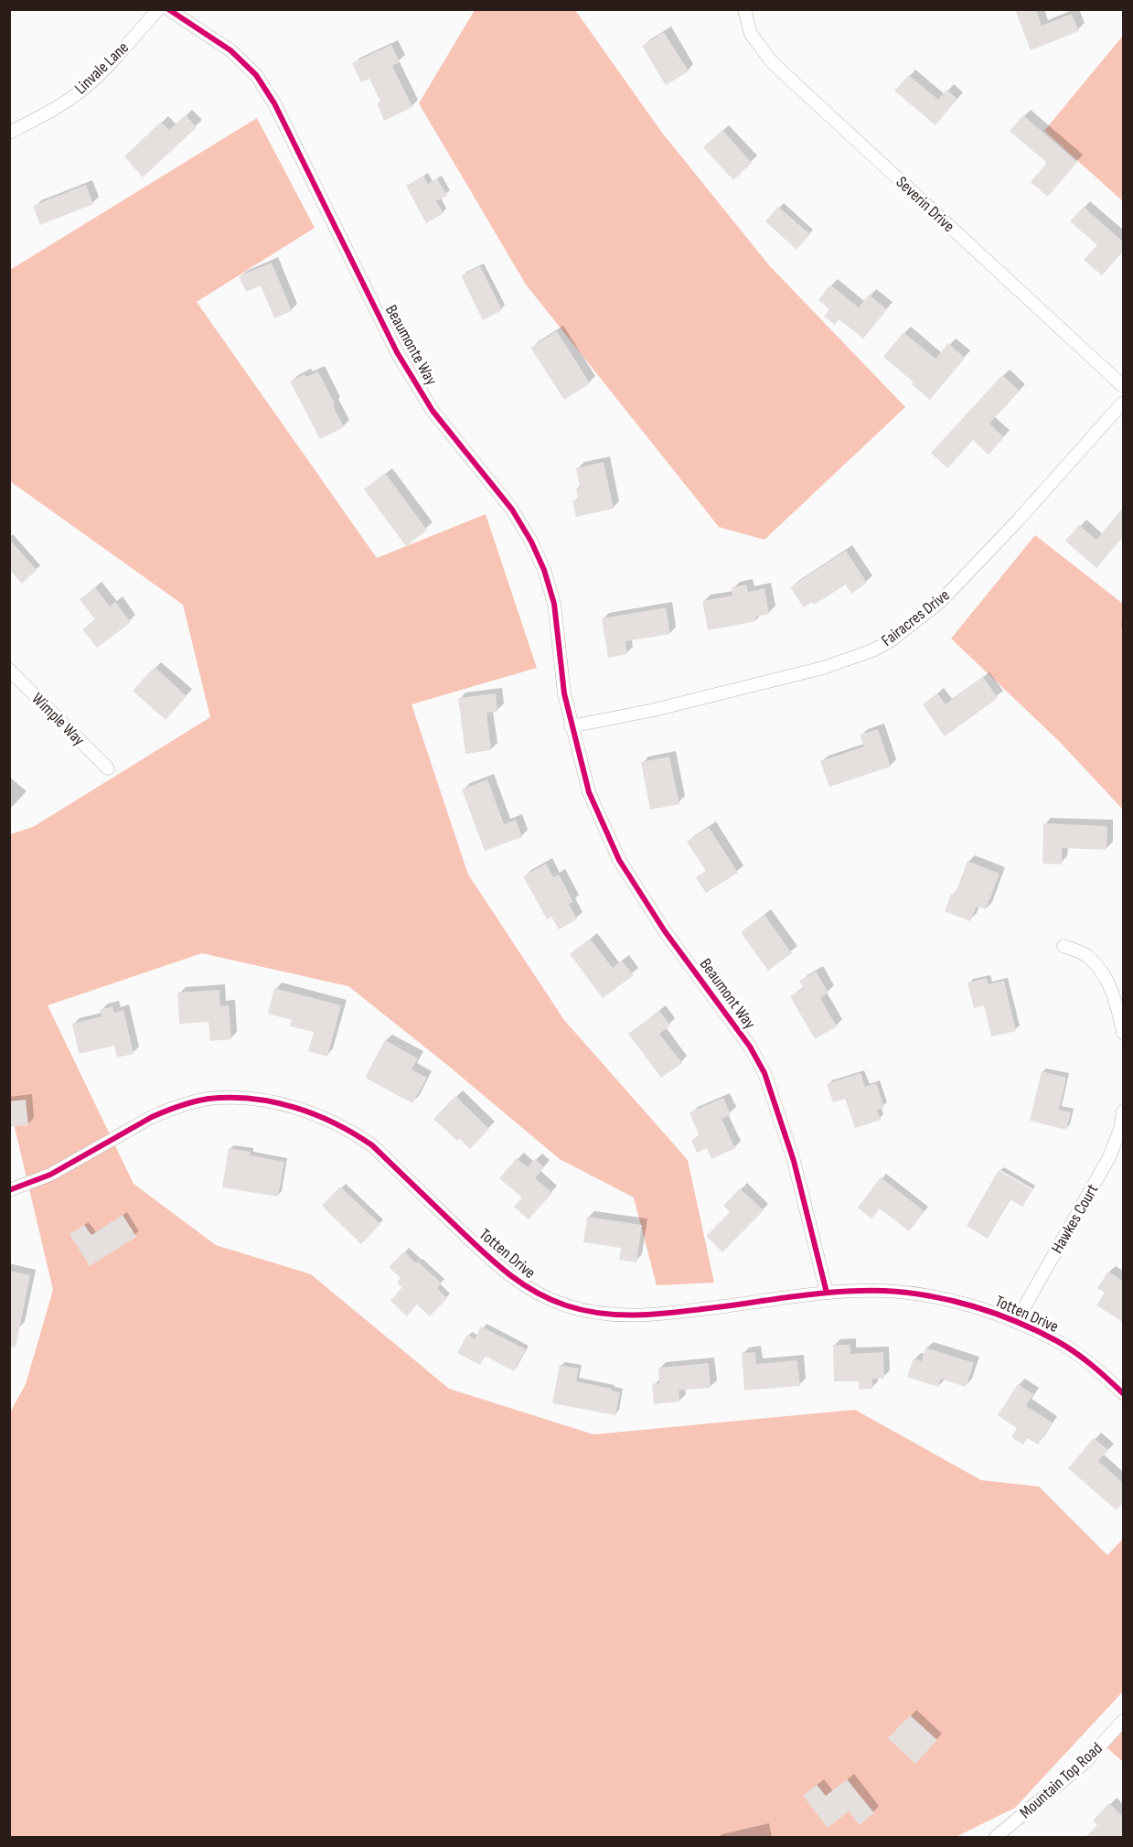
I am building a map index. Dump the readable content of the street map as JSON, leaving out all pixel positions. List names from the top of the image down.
{
  "streets": {
    "street": [
      "Linvale Lane",
      "Severin Drive",
      "Beaumonte Way",
      "Fairacres Drive",
      "Wimple Way",
      "Beaumont Way",
      "Hawkes Court",
      "Totten Drive",
      "Mountain Top Road"
    ]
  },
  "crossings": [
    ["Beaumonte Way", "Fairacres Drive"],
    ["Beaumonte Way", "Beaumont Way"],
    ["Fairacres Drive", "Beaumont Way"],
    ["Beaumont Way", "Totten Drive"],
    ["Hawkes Court", "Totten Drive"]
  ]
}
